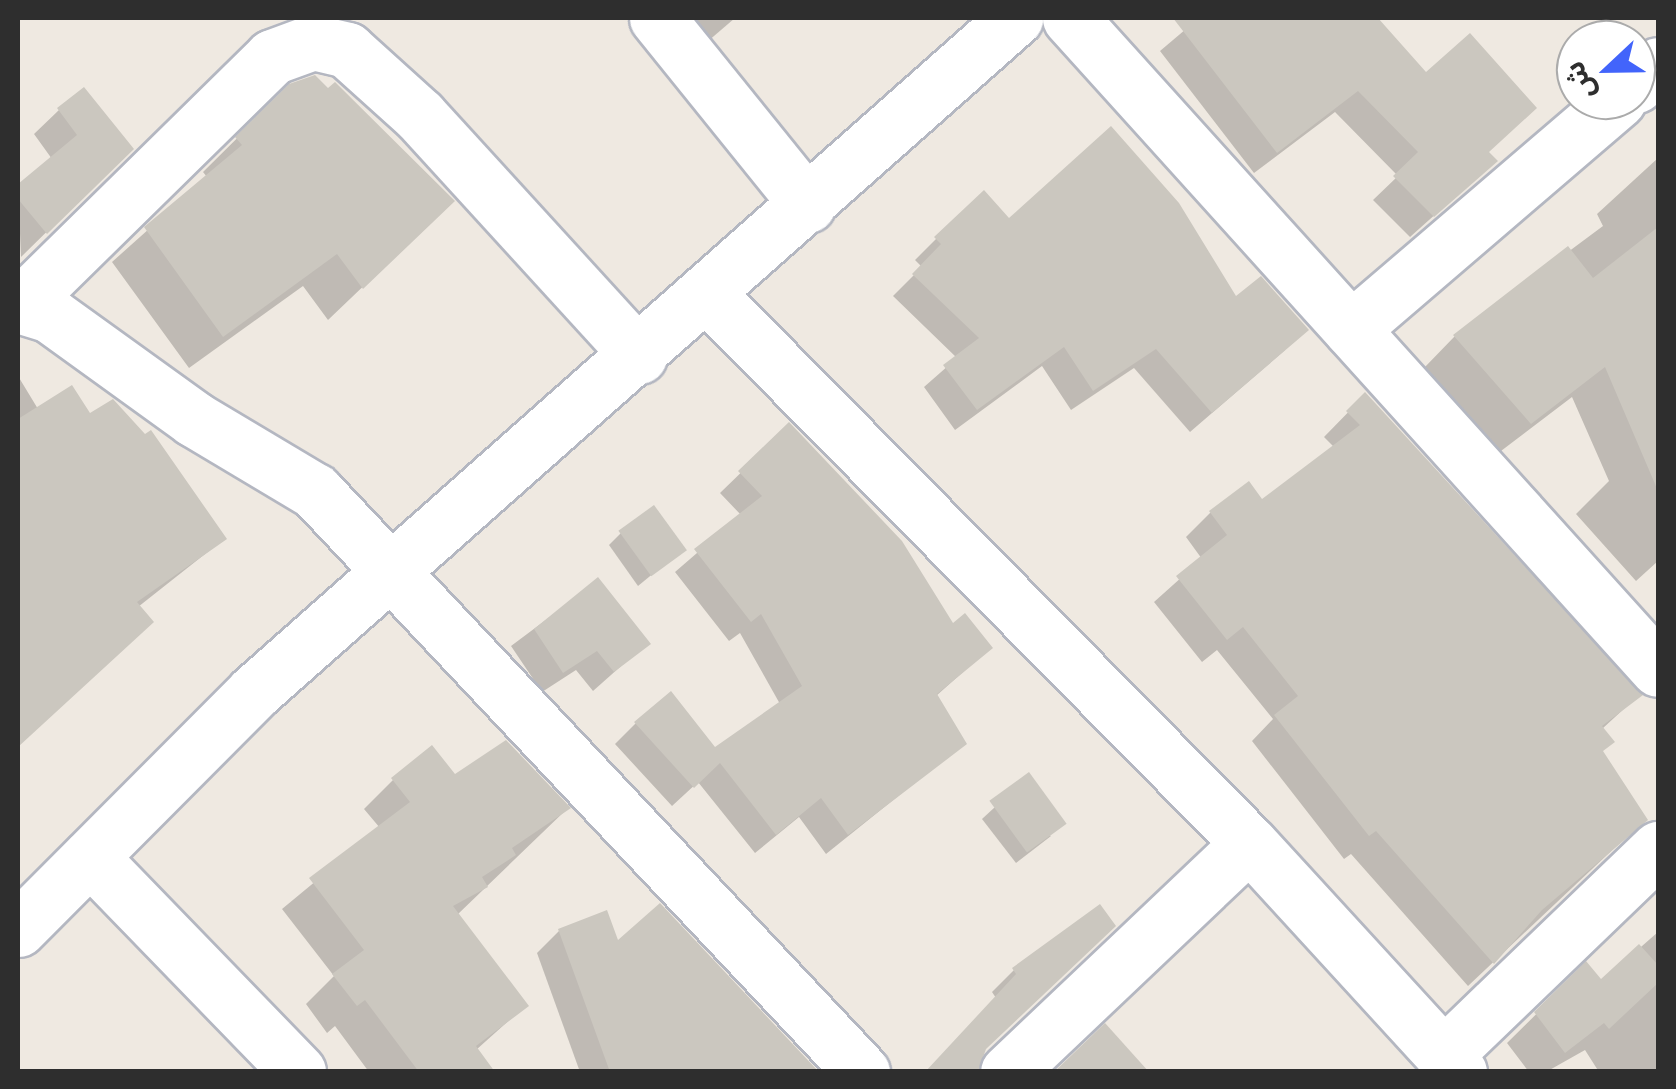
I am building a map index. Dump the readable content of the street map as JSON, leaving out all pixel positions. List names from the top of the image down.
{
  "north": "left"
}
